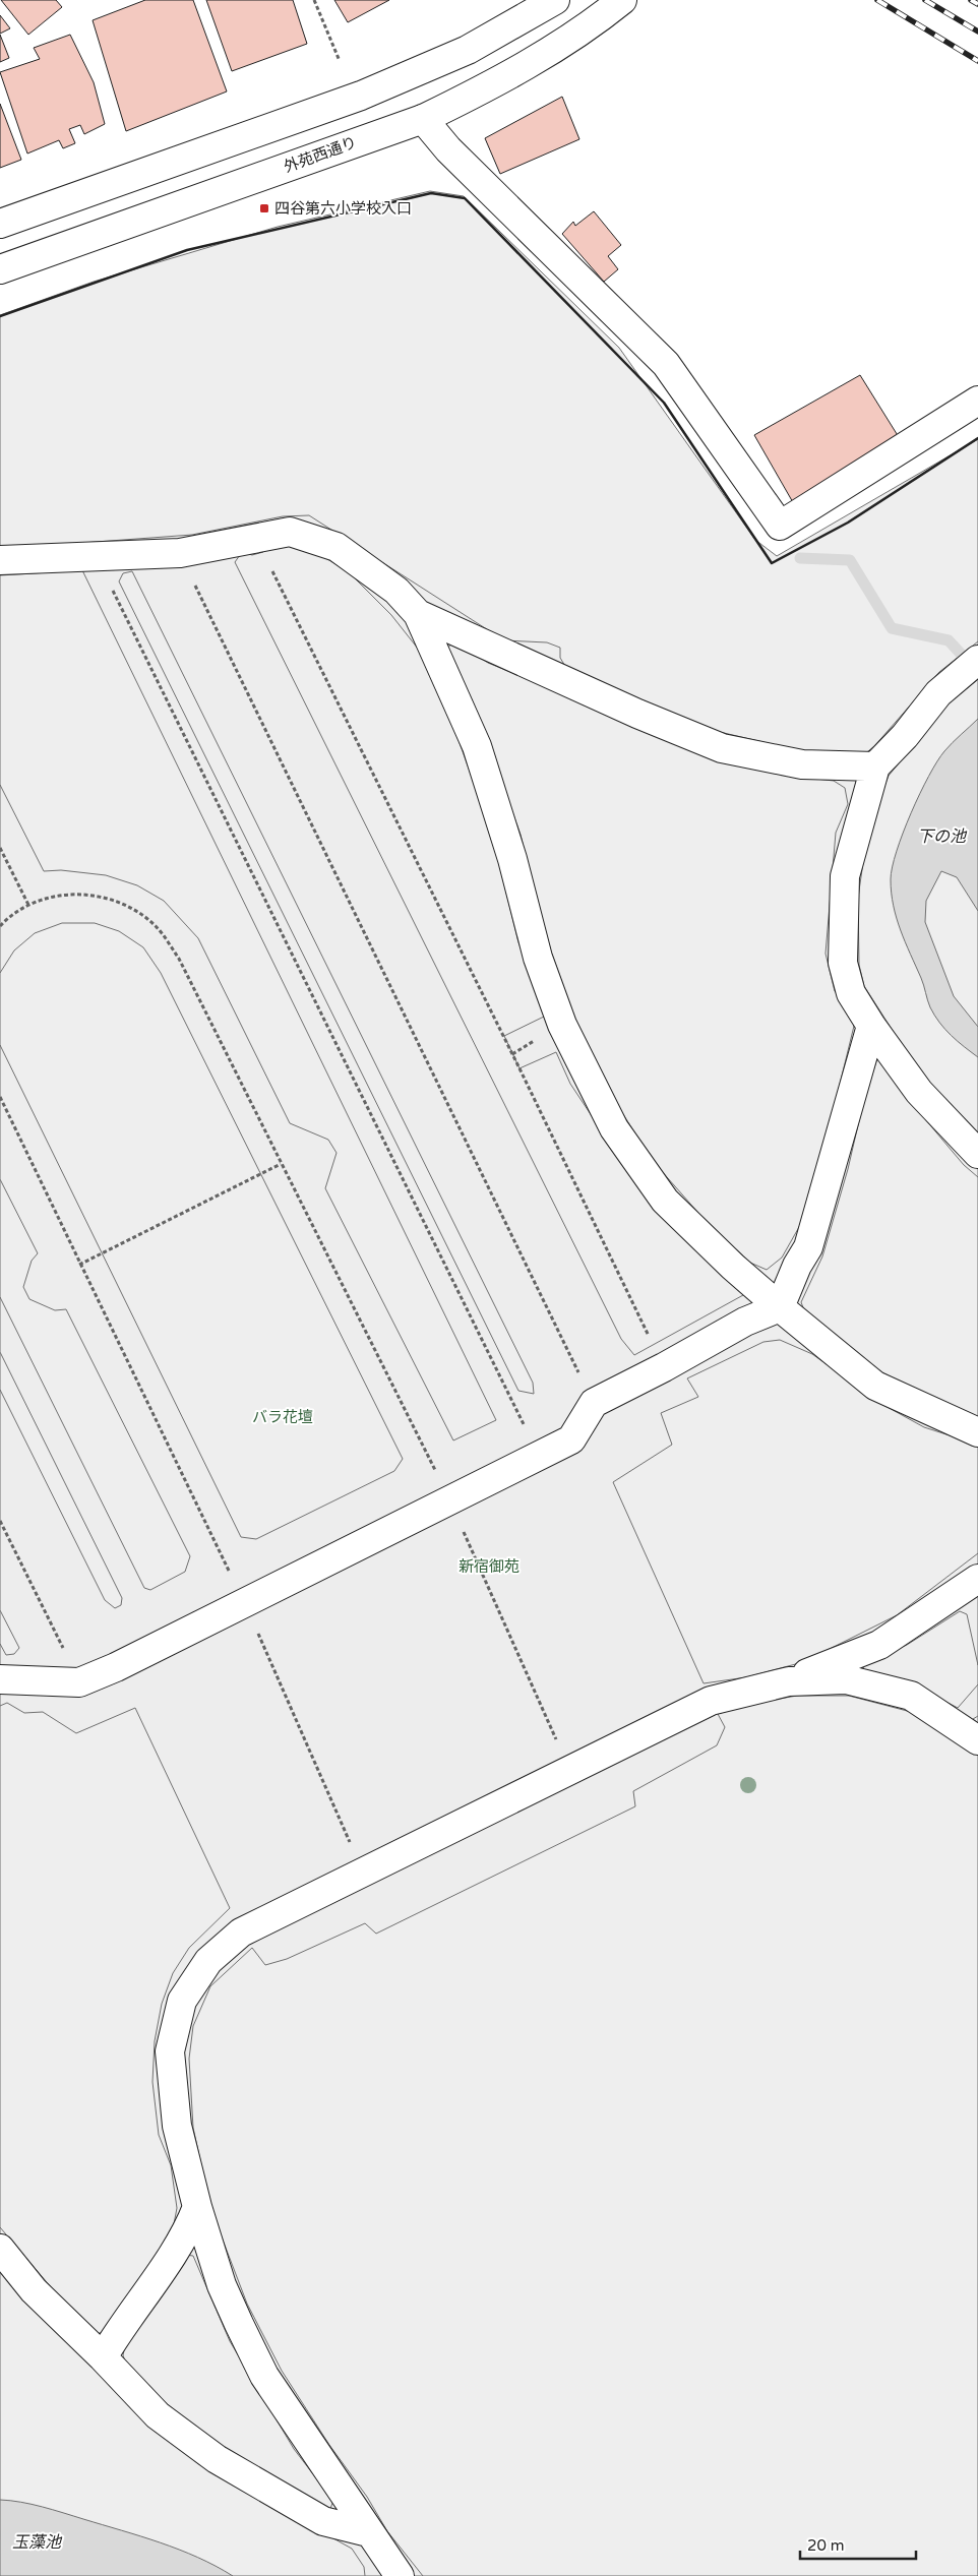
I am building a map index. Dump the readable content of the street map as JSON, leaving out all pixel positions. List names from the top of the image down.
{
  "streets": {
    "street": ["外苑西通り"]
  },
  "water": ["下の池", "玉藻池"],
  "parks": ["バラ花壇", "新宿御苑"],
  "places": {
    "transit": ["四谷第六小学校入口"]
  },
  "scale_bar": "20 m"
}
